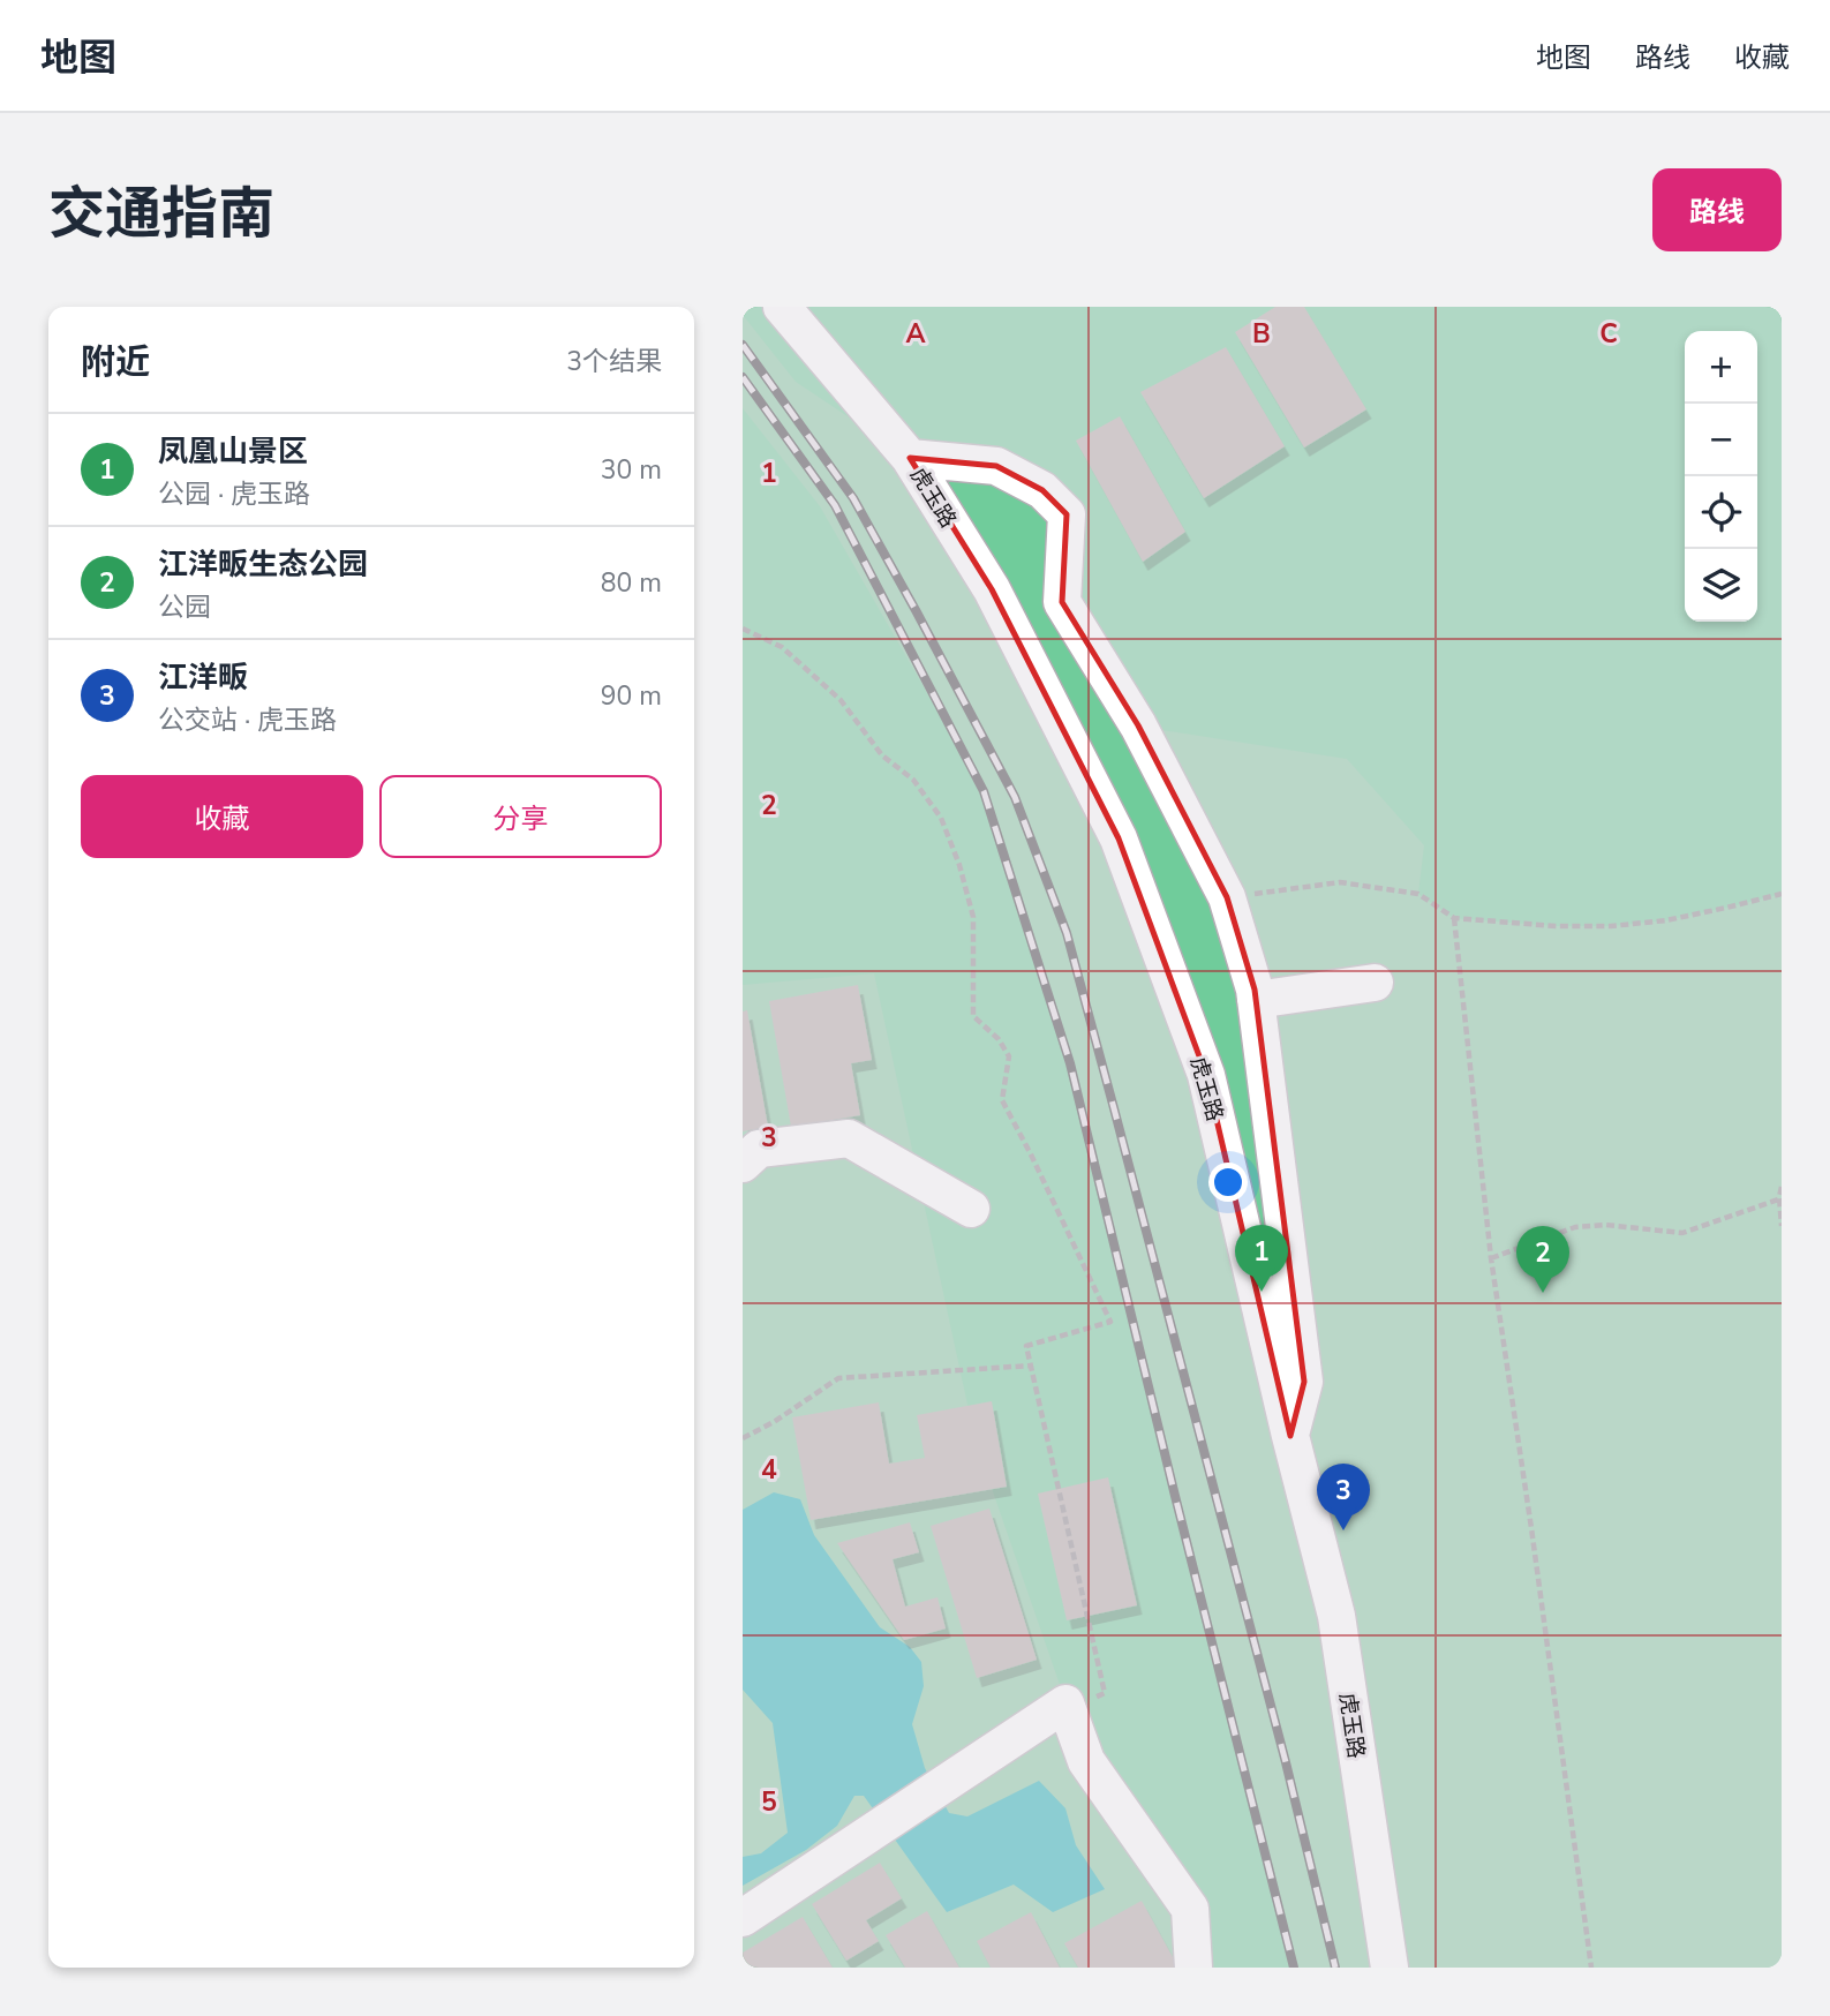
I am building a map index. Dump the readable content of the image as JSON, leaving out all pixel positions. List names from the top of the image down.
{
  "streets": {
    "street": ["虎玉路"]
  },
  "page": {
    "header": "地图",
    "nav": ["地图", "路线", "收藏"],
    "title": "交通指南",
    "buttons": [
      "路线",
      ["收藏", "分享"]
    ],
    "heading": ["附近", "3个结果"],
    "map_buttons": ["+", "−"],
    "list": [
      {
        "mark": "1",
        "name": "凤凰山景区",
        "note": "公园 · 虎玉路",
        "value": "30 m"
      },
      {
        "mark": "2",
        "name": "江洋畈生态公园",
        "note": "公园",
        "value": "80 m"
      },
      {
        "mark": "3",
        "name": "江洋畈",
        "note": "公交站 · 虎玉路",
        "value": "90 m"
      }
    ],
    "pins": ["1", "2", "3"]
  },
  "grid": {
    "columns": ["A", "B", "C"],
    "rows": [
      "1",
      "2",
      "3",
      "4",
      "5"
    ]
  }
}
